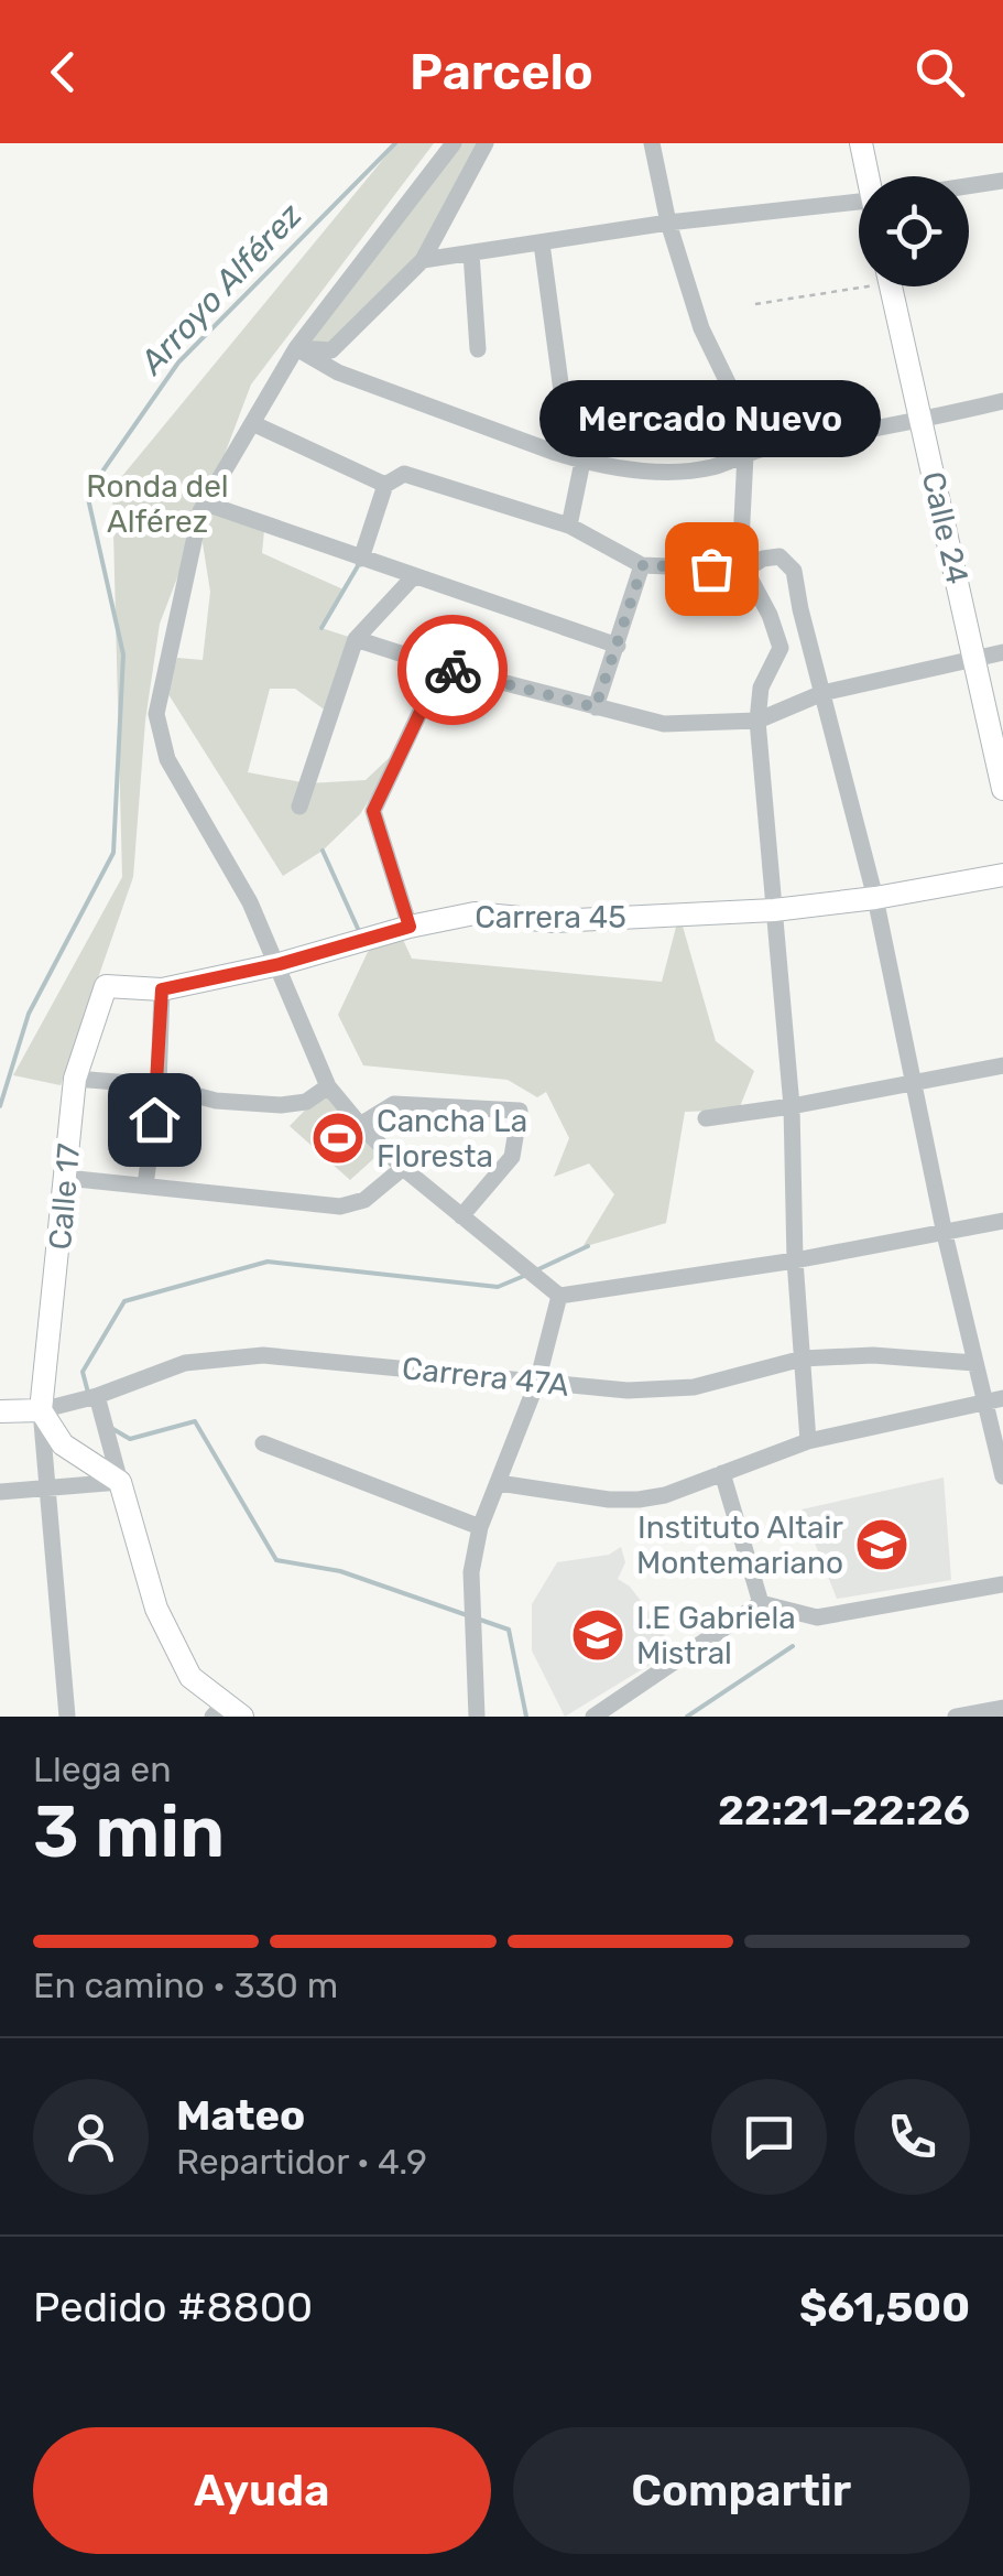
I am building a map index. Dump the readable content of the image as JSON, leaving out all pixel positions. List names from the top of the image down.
{
  "streets": {
    "street": [
      "Calle 24",
      "Carrera 45",
      "Calle 17",
      "Carrera 47A"
    ]
  },
  "crossings": [
    ["Carrera 45", "Calle 17"],
    ["Calle 17", "Carrera 47A"]
  ],
  "water": ["Arroyo Alférez"],
  "parks": ["Ronda del Alférez"],
  "places": {
    "other": ["Mercado Nuevo"],
    "sports": ["Cancha La Floresta"],
    "school or university": ["Instituto Altair Montemariano", "I.E Gabriela Mistral"]
  },
  "page": {
    "header": "Parcelo",
    "bubble": "Mercado Nuevo",
    "heading": ["3 min", "Llega en", "22:21–22:26"],
    "panel": [
      "Mateo",
      "Repartidor · 4.9",
      "Pedido #8800",
      "$61,500"
    ],
    "bar": "En camino · 330 m",
    "buttons": ["Ayuda", "Compartir"]
  }
}
